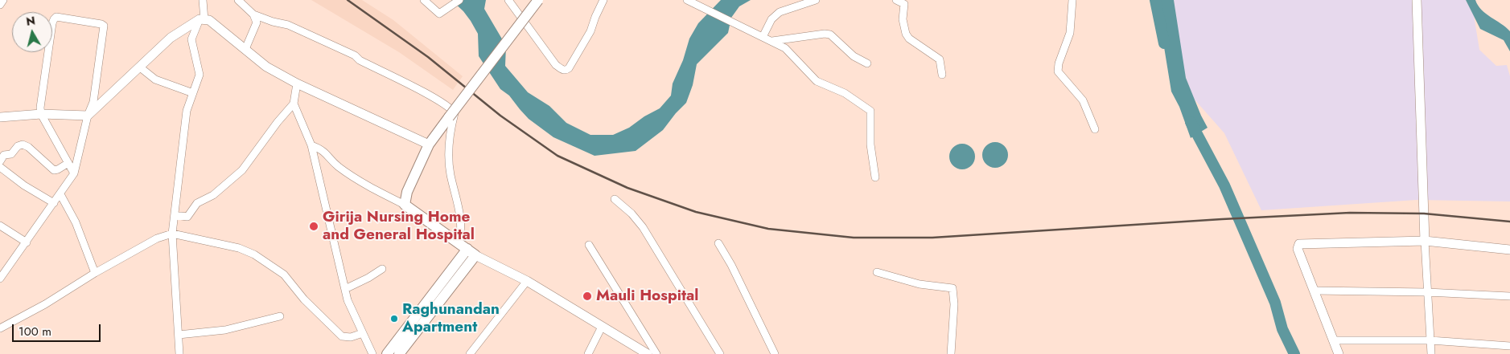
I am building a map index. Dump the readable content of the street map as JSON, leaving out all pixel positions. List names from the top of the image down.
{
  "places": ["Girija Nursing Home and General Hospital", "Mauli Hospital", "Raghunandan Apartment"],
  "scale_bar": "100 m",
  "north": "top"
}
